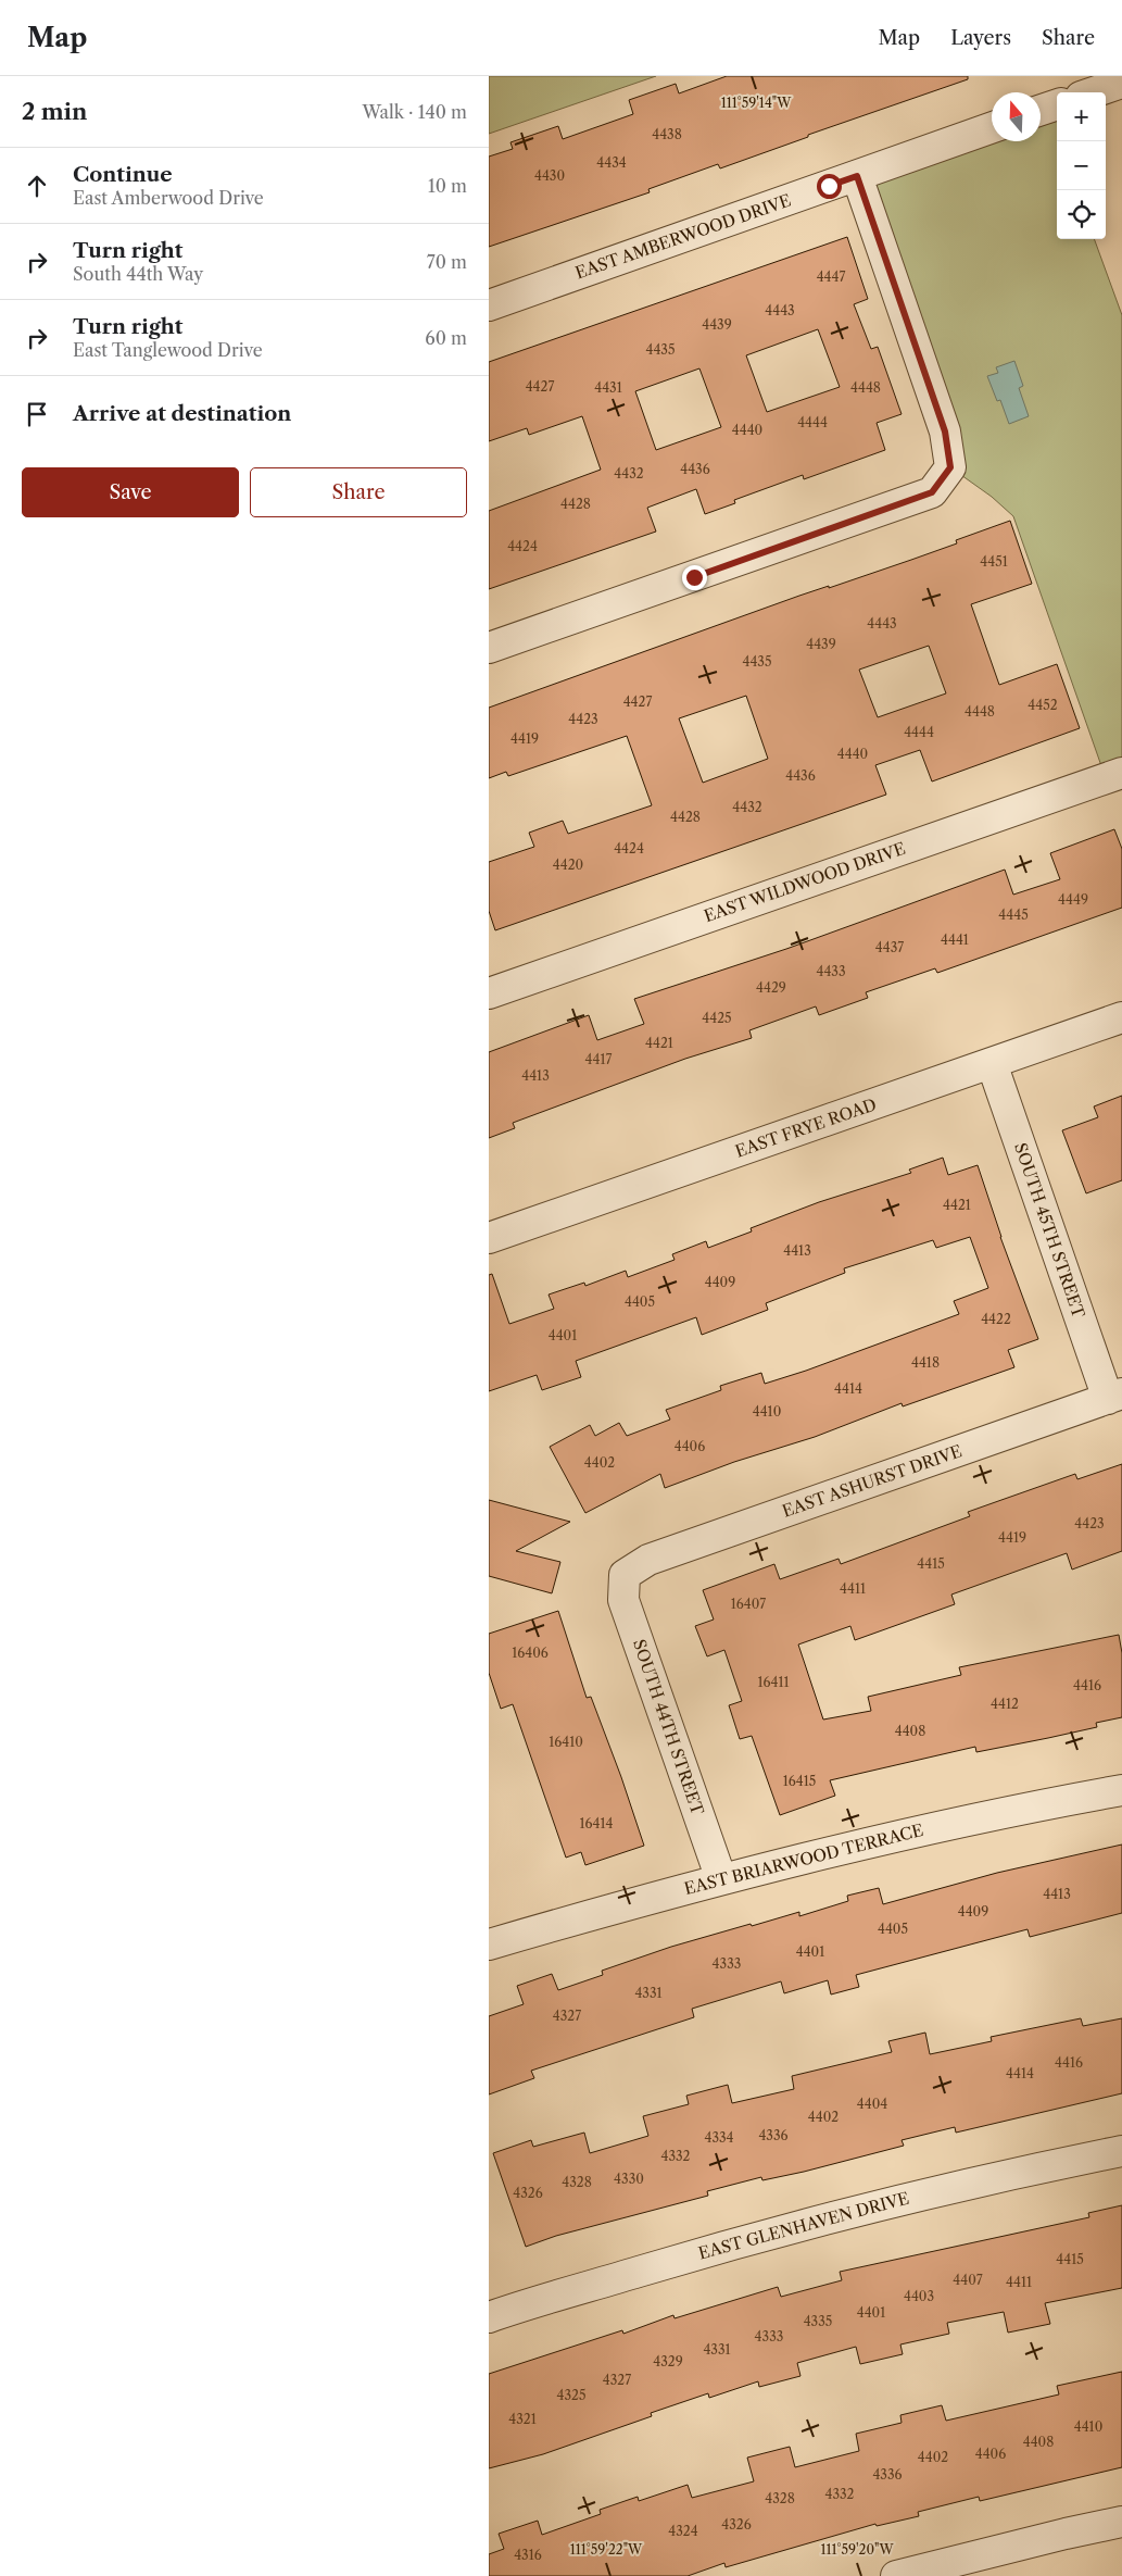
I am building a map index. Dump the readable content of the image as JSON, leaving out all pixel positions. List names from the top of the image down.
{
  "streets": {
    "street": [
      "EAST AMBERWOOD DRIVE",
      "EAST WILDWOOD DRIVE",
      "EAST FRYE ROAD",
      "SOUTH 45TH STREET",
      "EAST ASHURST DRIVE",
      "SOUTH 44TH STREET",
      "EAST BRIARWOOD TERRACE",
      "EAST GLENHAVEN DRIVE"
    ]
  },
  "crossings": [
    ["EAST FRYE ROAD", "SOUTH 45TH STREET"],
    ["SOUTH 45TH STREET", "EAST ASHURST DRIVE"],
    ["EAST ASHURST DRIVE", "SOUTH 44TH STREET"],
    ["SOUTH 44TH STREET", "EAST BRIARWOOD TERRACE"]
  ],
  "house_numbers": [
    "4438",
    "4434",
    "4430",
    "4447",
    "4443",
    "4439",
    "4435",
    "4427",
    "4431",
    "4448",
    "4444",
    "4440",
    "4436",
    "4432",
    "4428",
    "4424",
    "4451",
    "4443",
    "4439",
    "4435",
    "4427",
    "4452",
    "4448",
    "4423",
    "4444",
    "4419",
    "4440",
    "4436",
    "4432",
    "4428",
    "4424",
    "4420",
    "4449",
    "4445",
    "4441",
    "4437",
    "4433",
    "4429",
    "4425",
    "4421",
    "4417",
    "4413",
    "4421",
    "4413",
    "4409",
    "4405",
    "4422",
    "4401",
    "4418",
    "4414",
    "4410",
    "4406",
    "4402",
    "4423",
    "4419",
    "4415",
    "4411",
    "16407",
    "16406",
    "16411",
    "4416",
    "4412",
    "4408",
    "16410",
    "16415",
    "16414",
    "4413",
    "4409",
    "4405",
    "4401",
    "4333",
    "4331",
    "4327",
    "4416",
    "4414",
    "4404",
    "4402",
    "4336",
    "4334",
    "4332",
    "4330",
    "4328",
    "4326",
    "4415",
    "4407",
    "4411",
    "4403",
    "4401",
    "4335",
    "4333",
    "4331",
    "4329",
    "4327",
    "4325",
    "4321",
    "4410",
    "4408",
    "4406",
    "4402",
    "4336",
    "4332",
    "4328",
    "4326",
    "4324",
    "4316"
  ],
  "north": "top",
  "page": {
    "header": "Map",
    "nav": ["Map", "Layers", "Share"],
    "heading": ["2 min", "Walk · 140 m"],
    "map_buttons": ["+", "−"],
    "list": [
      ["Continue", "East Amberwood Drive", "10 m"],
      ["Turn right", "South 44th Way", "70 m"],
      ["Turn right", "East Tanglewood Drive", "60 m"],
      "Arrive at destination"
    ],
    "buttons": ["Save", "Share"]
  },
  "coordinates": ["111°59'14\"W", "111°59'22\"W", "111°59'20\"W"]
}
